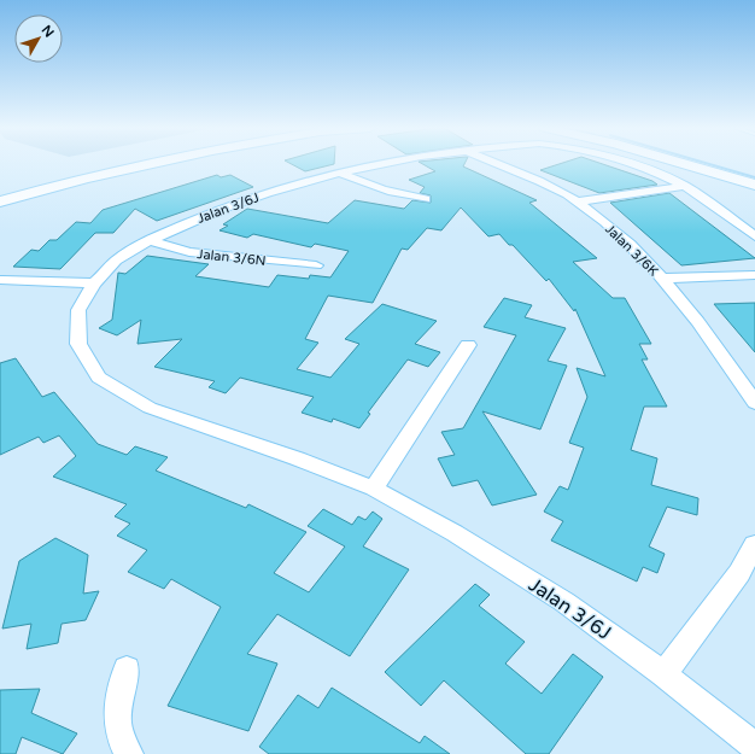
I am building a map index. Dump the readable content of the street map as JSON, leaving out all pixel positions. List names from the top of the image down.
{
  "streets": {
    "street": ["Jalan 3/6J", "Jalan 3/6K", "Jalan 3/6N"]
  },
  "crossings": [
    ["Jalan 3/6J", "Jalan 3/6N"]
  ],
  "north": "top right"
}
